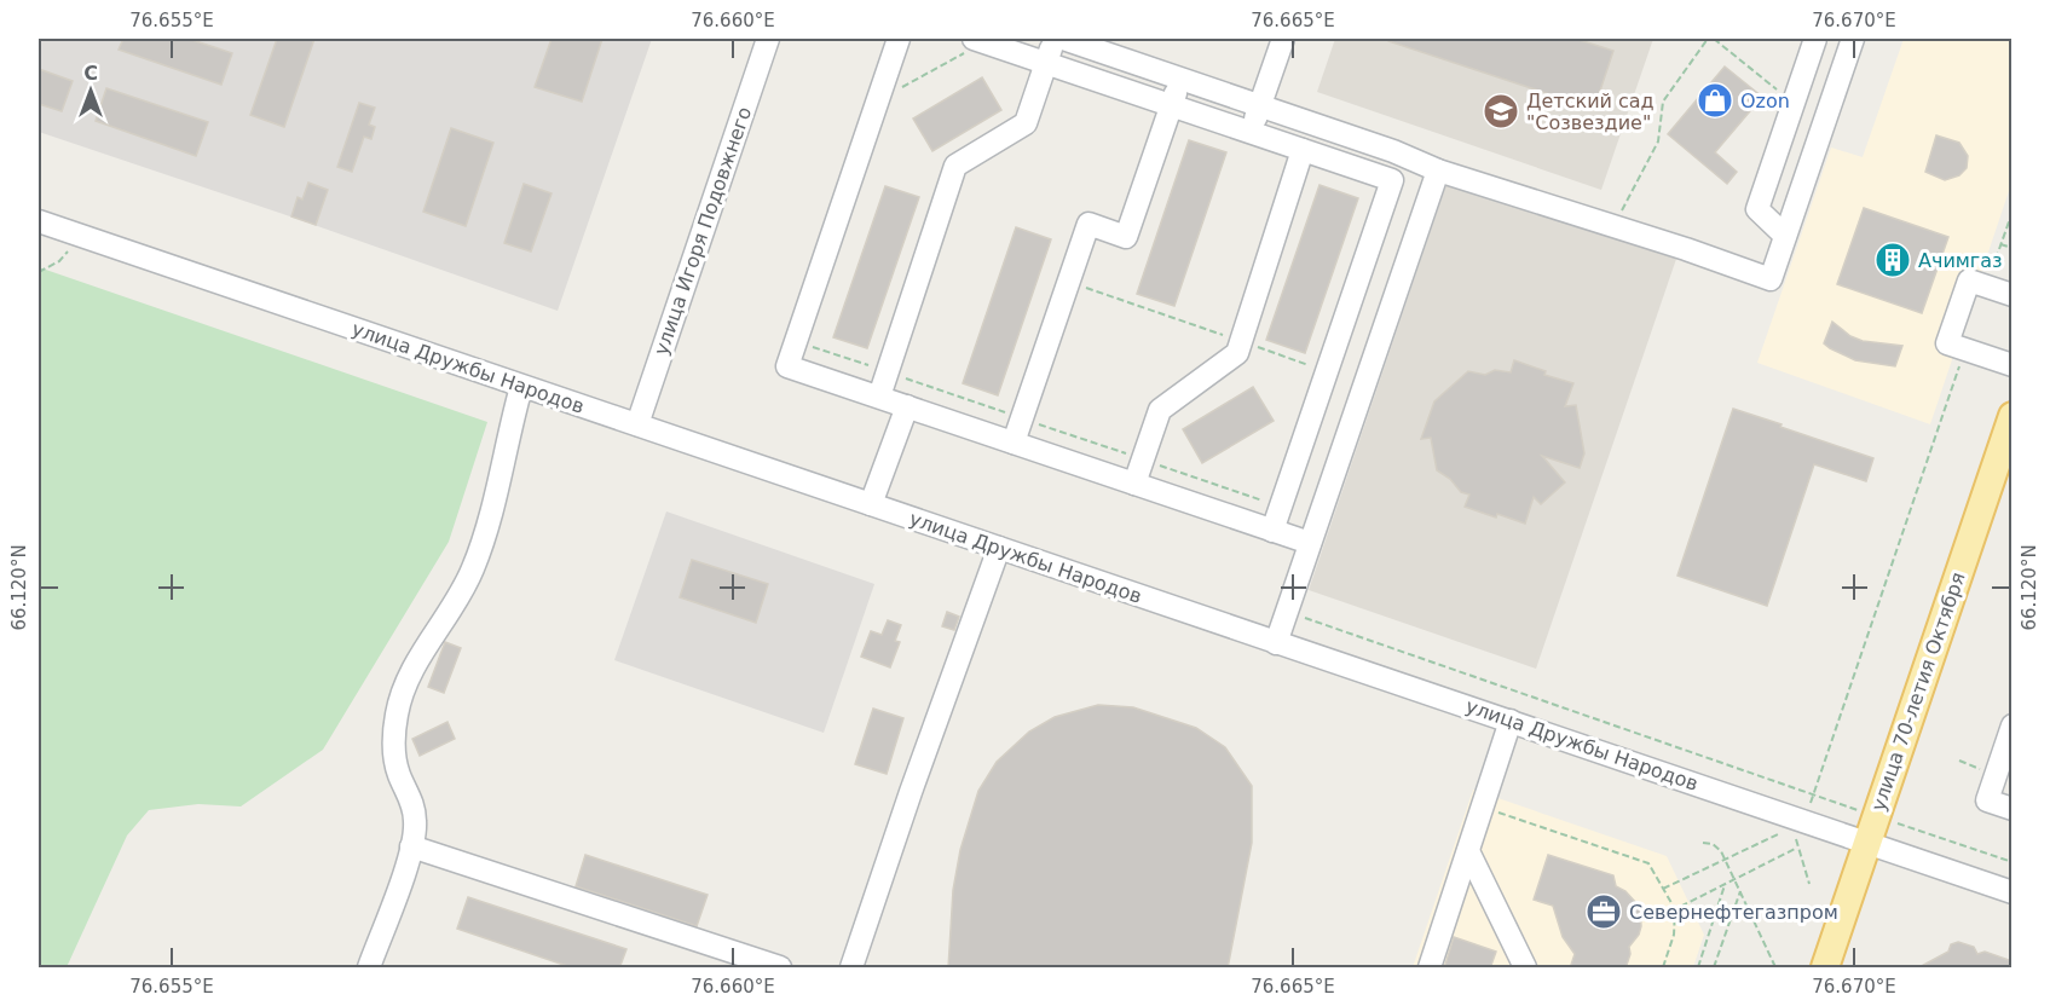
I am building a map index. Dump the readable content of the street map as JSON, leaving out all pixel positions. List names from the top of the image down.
{
  "streets": {
    "main road": ["улица 70-летия Октября"],
    "street": ["улица Игоря Подовжнего", "улица Дружбы Народов"]
  },
  "crossings": [
    ["улица Игоря Подовжнего", "улица Дружбы Народов"],
    ["улица Дружбы Народов", "улица 70-летия Октября"]
  ],
  "places": {
    "shop": ["Ozon"],
    "school or university": ["Детский сад \"Созвездие\""],
    "building": ["Ачимгаз"],
    "office": ["Севернефтегазпром"]
  },
  "north": "top",
  "coordinates": [
    "76.655°E",
    "76.660°E",
    "76.665°E",
    "76.670°E",
    "66.120°N"
  ]
}
